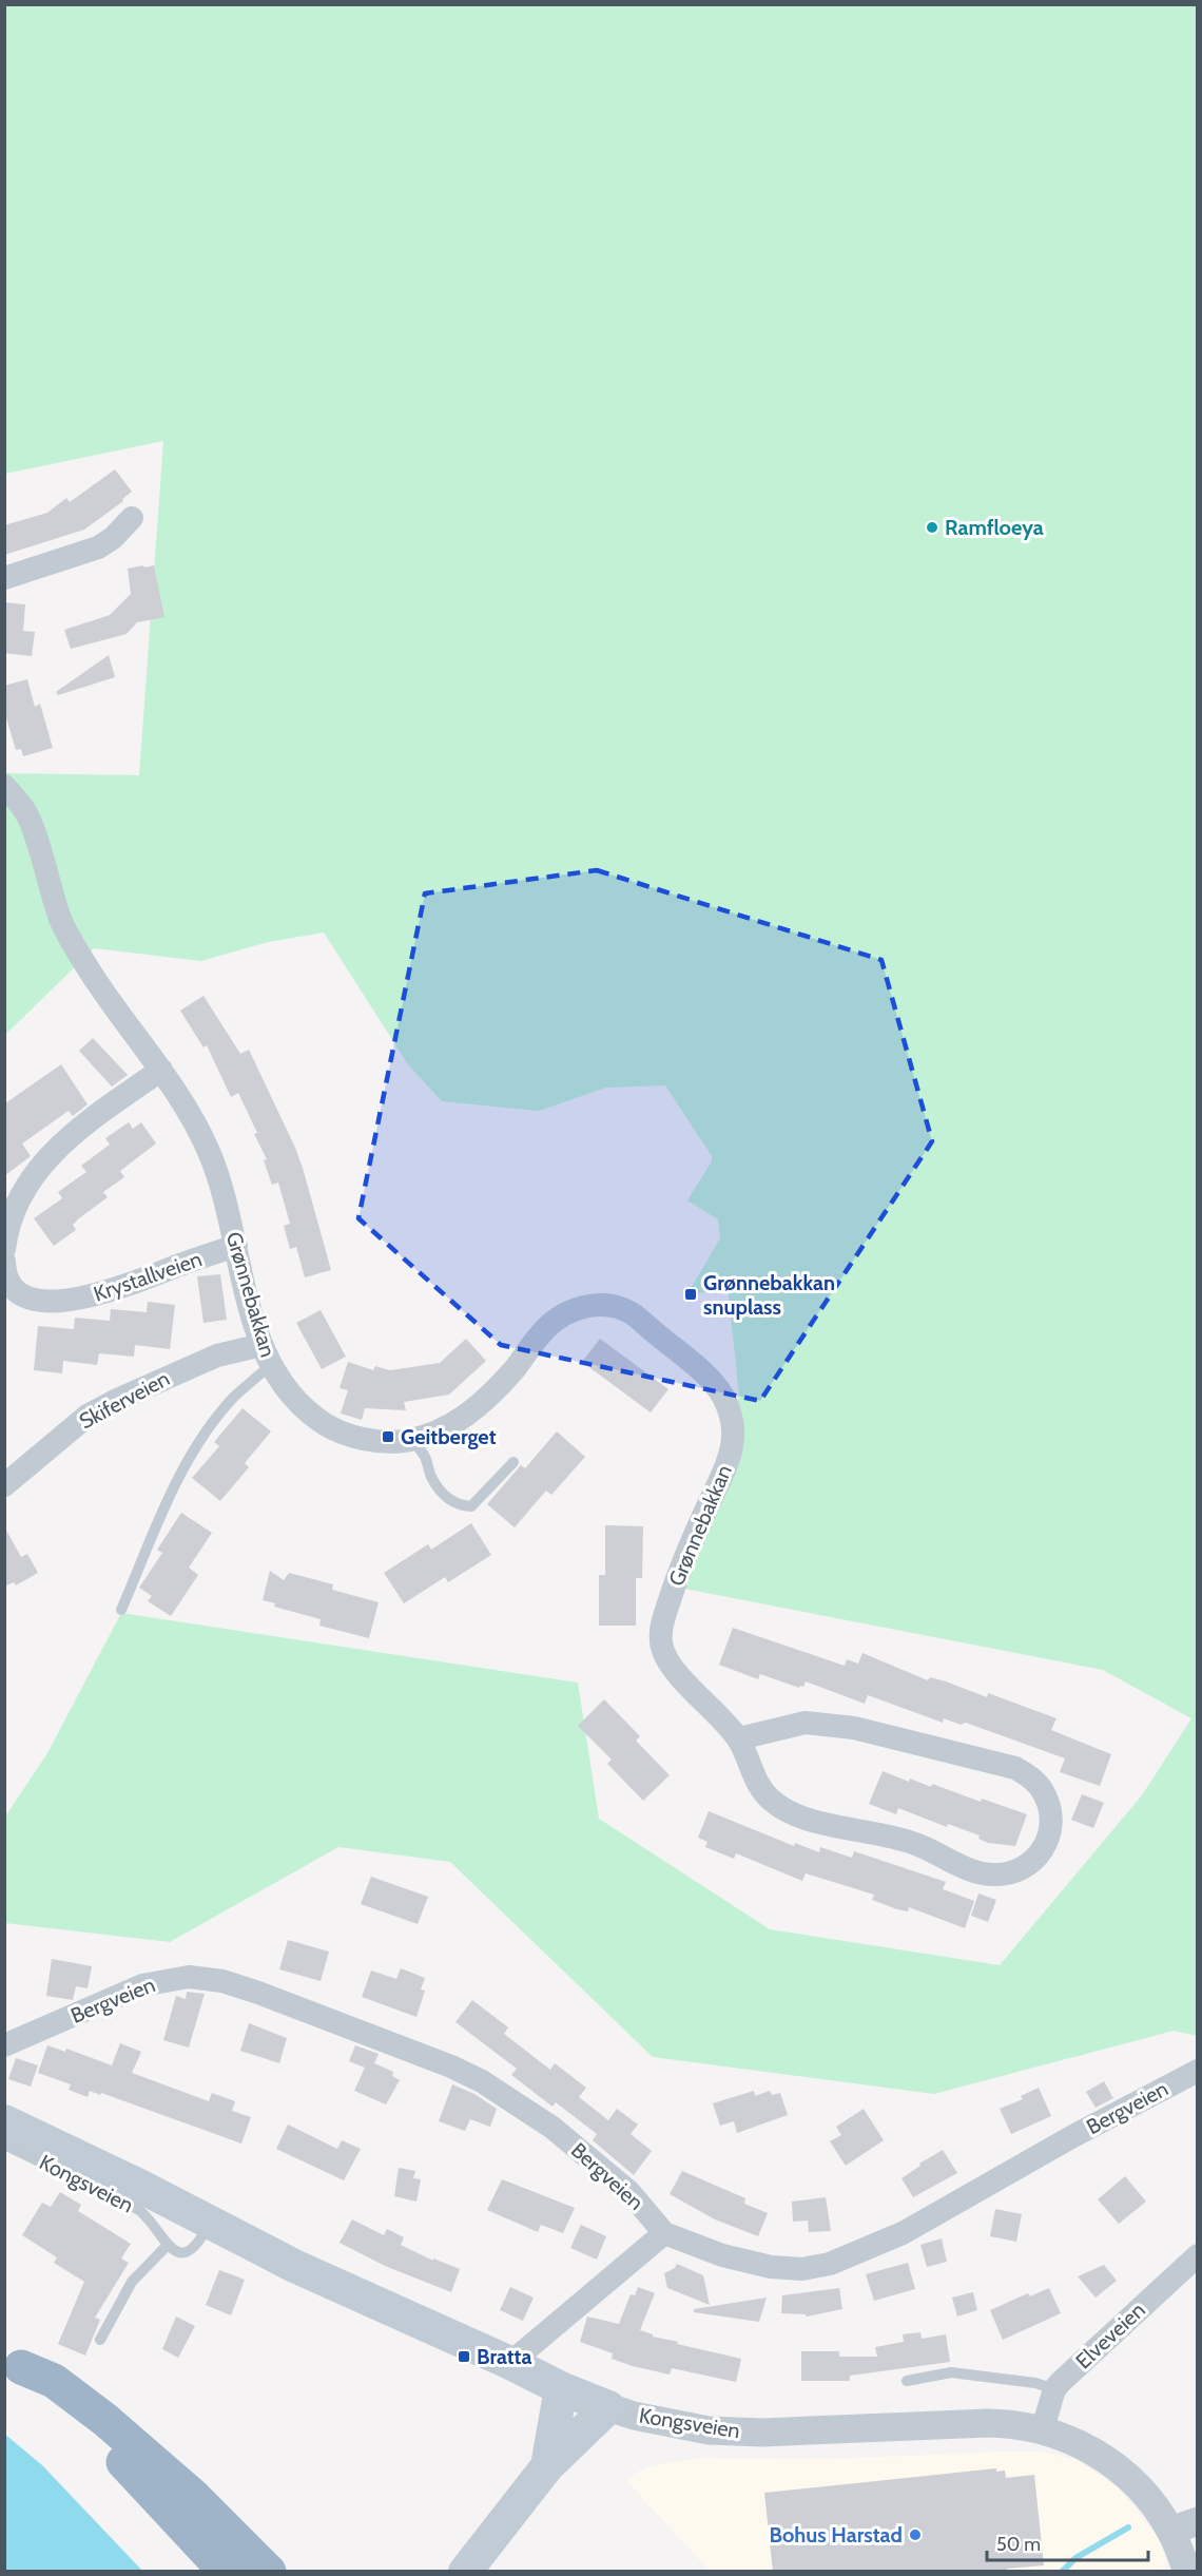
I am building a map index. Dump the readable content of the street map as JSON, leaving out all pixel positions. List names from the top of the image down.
{
  "streets": {
    "main road": ["Kongsveien"],
    "street": [
      "Krystallveien",
      "Grønnebakkan",
      "Skiferveien",
      "Bergveien",
      "Elveveien"
    ]
  },
  "crossings": [
    ["Krystallveien", "Grønnebakkan"],
    ["Grønnebakkan", "Skiferveien"]
  ],
  "places": {
    "other": ["Ramfloeya", "Bohus Harstad"],
    "transit": ["Grønnebakkan snuplass", "Geitberget", "Bratta"]
  },
  "scale_bar": "50 m"
}
